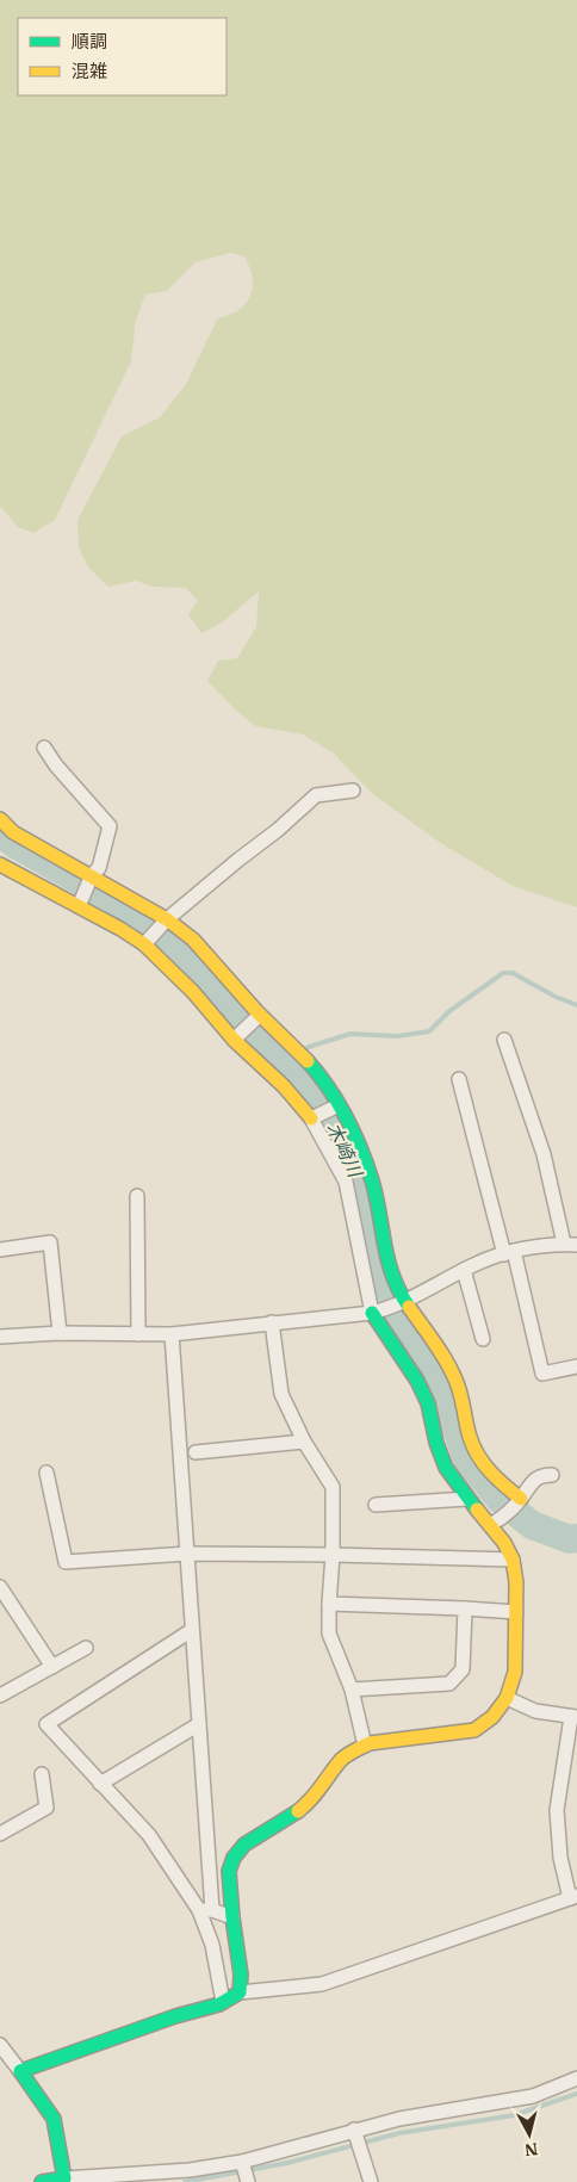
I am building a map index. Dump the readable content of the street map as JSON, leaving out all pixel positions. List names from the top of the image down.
{
  "water": ["木崎川"],
  "legend": ["順調", "混雑"],
  "north": "bottom"
}
